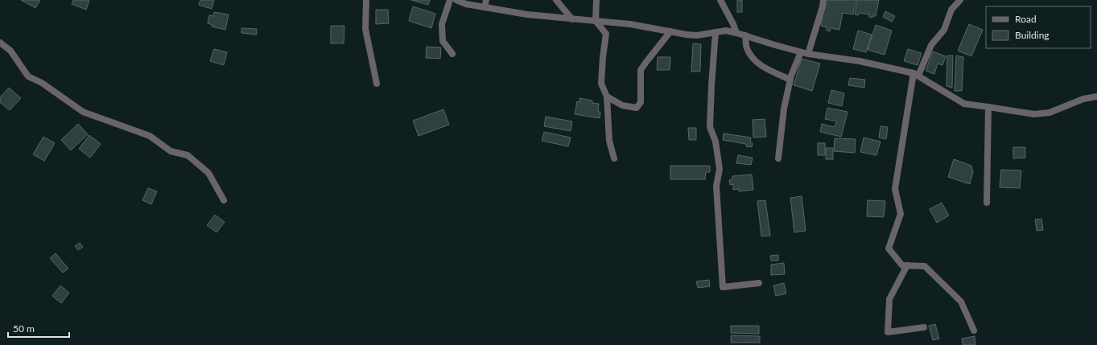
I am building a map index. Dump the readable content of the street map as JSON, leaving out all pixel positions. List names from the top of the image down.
{
  "legend": ["Road", "Building"],
  "scale_bar": "50 m"
}
